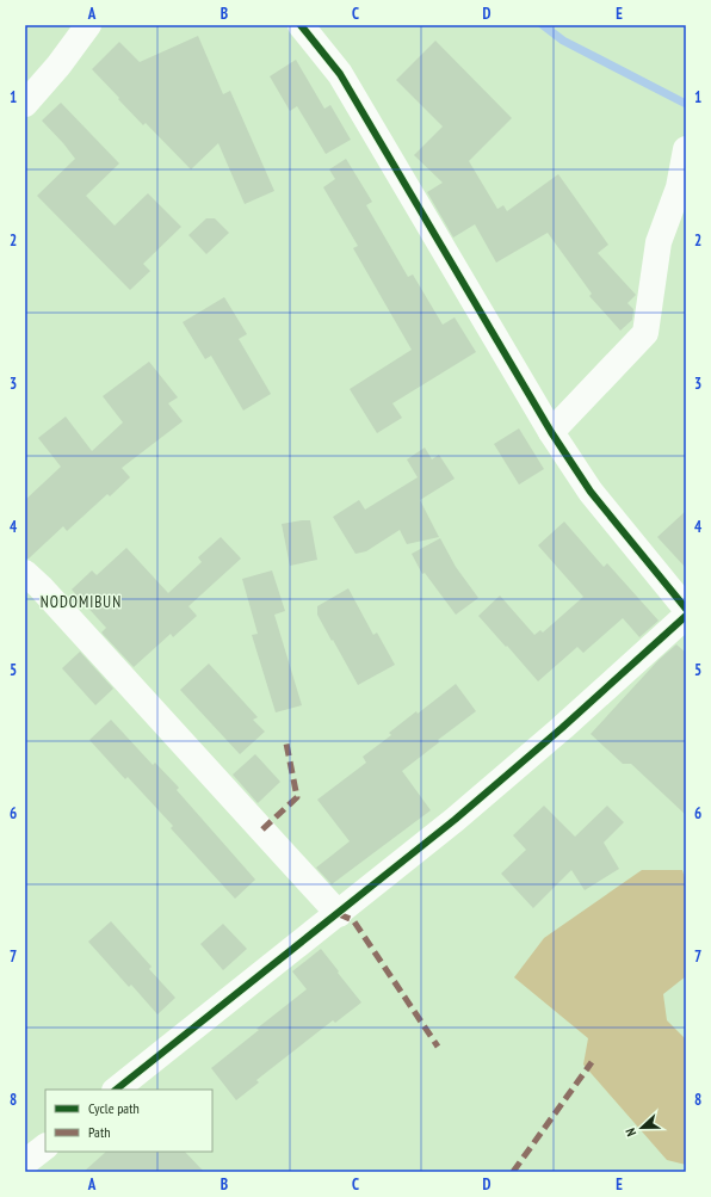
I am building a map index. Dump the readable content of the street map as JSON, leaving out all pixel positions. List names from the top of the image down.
{
  "districts": ["NODOMIBUN"],
  "legend": ["Cycle path", "Path"],
  "north": "left",
  "grid": {
    "columns": [
      "A",
      "B",
      "C",
      "D",
      "E"
    ],
    "rows": [
      "1",
      "2",
      "3",
      "4",
      "5",
      "6",
      "7",
      "8"
    ]
  }
}
